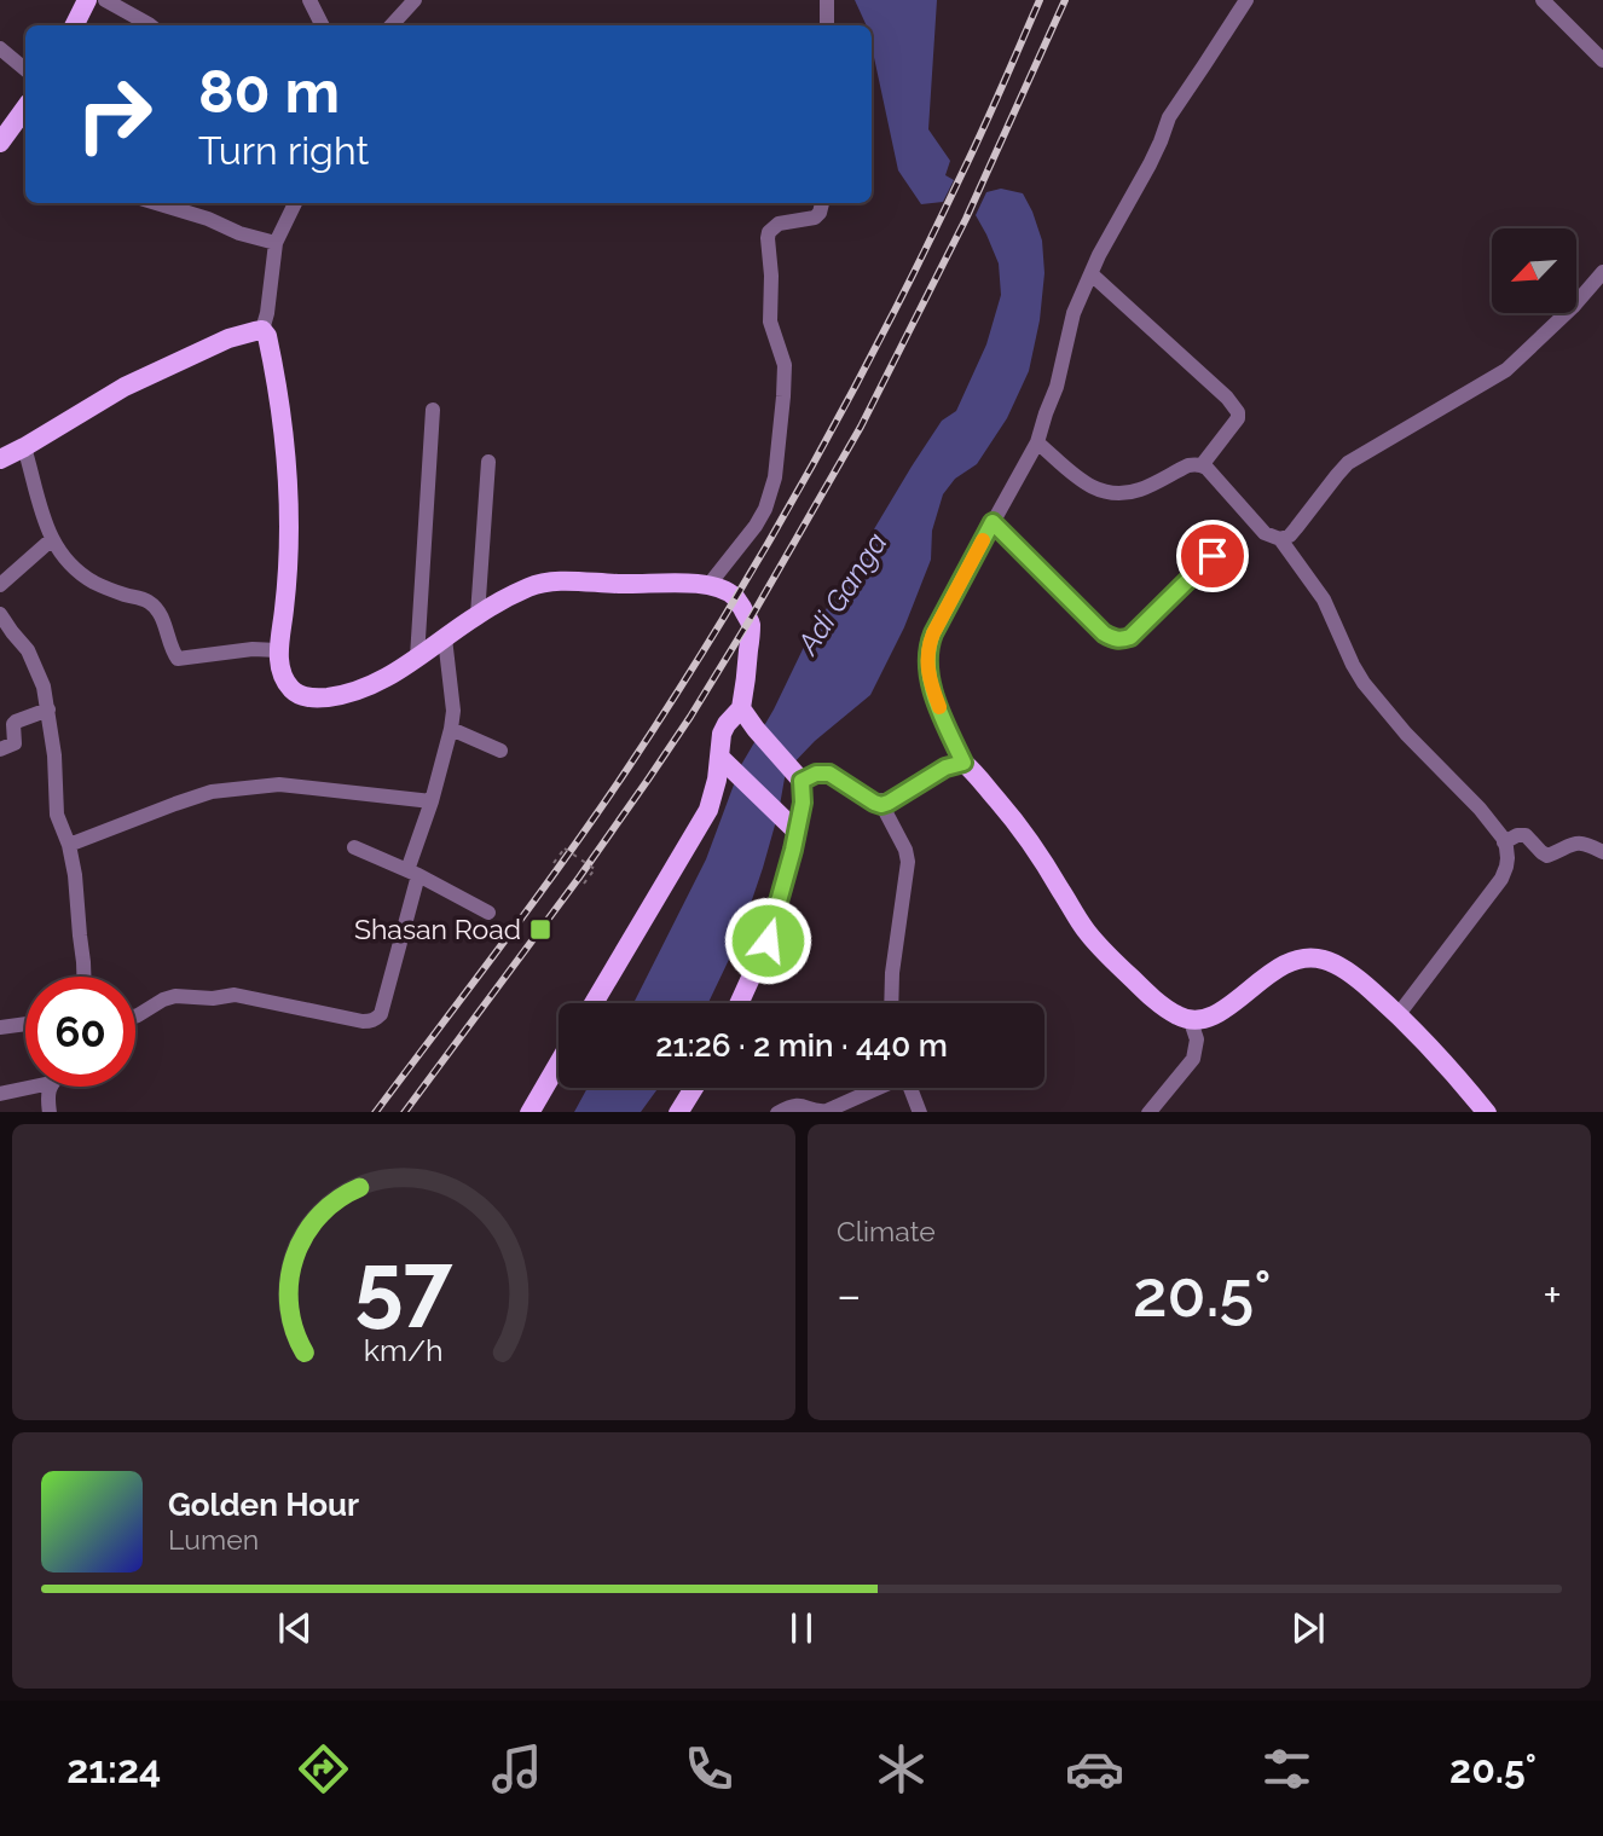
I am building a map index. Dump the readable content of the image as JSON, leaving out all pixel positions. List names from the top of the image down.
{
  "water": ["Adi Ganga"],
  "places": {
    "transit": ["Shasan Road"]
  },
  "north": "bottom left",
  "page": {
    "turn": ["80 m", "Turn right"],
    "limit": "60",
    "trip": "21:26 · 2 min · 440 m",
    "tile": "Climate",
    "heat": ["−", "20.5°", "+"],
    "song": ["Golden Hour", "Lumen"],
    "tabs": ["21:24", "20.5°"],
    "gauge": ["57", "km/h"]
  }
}
